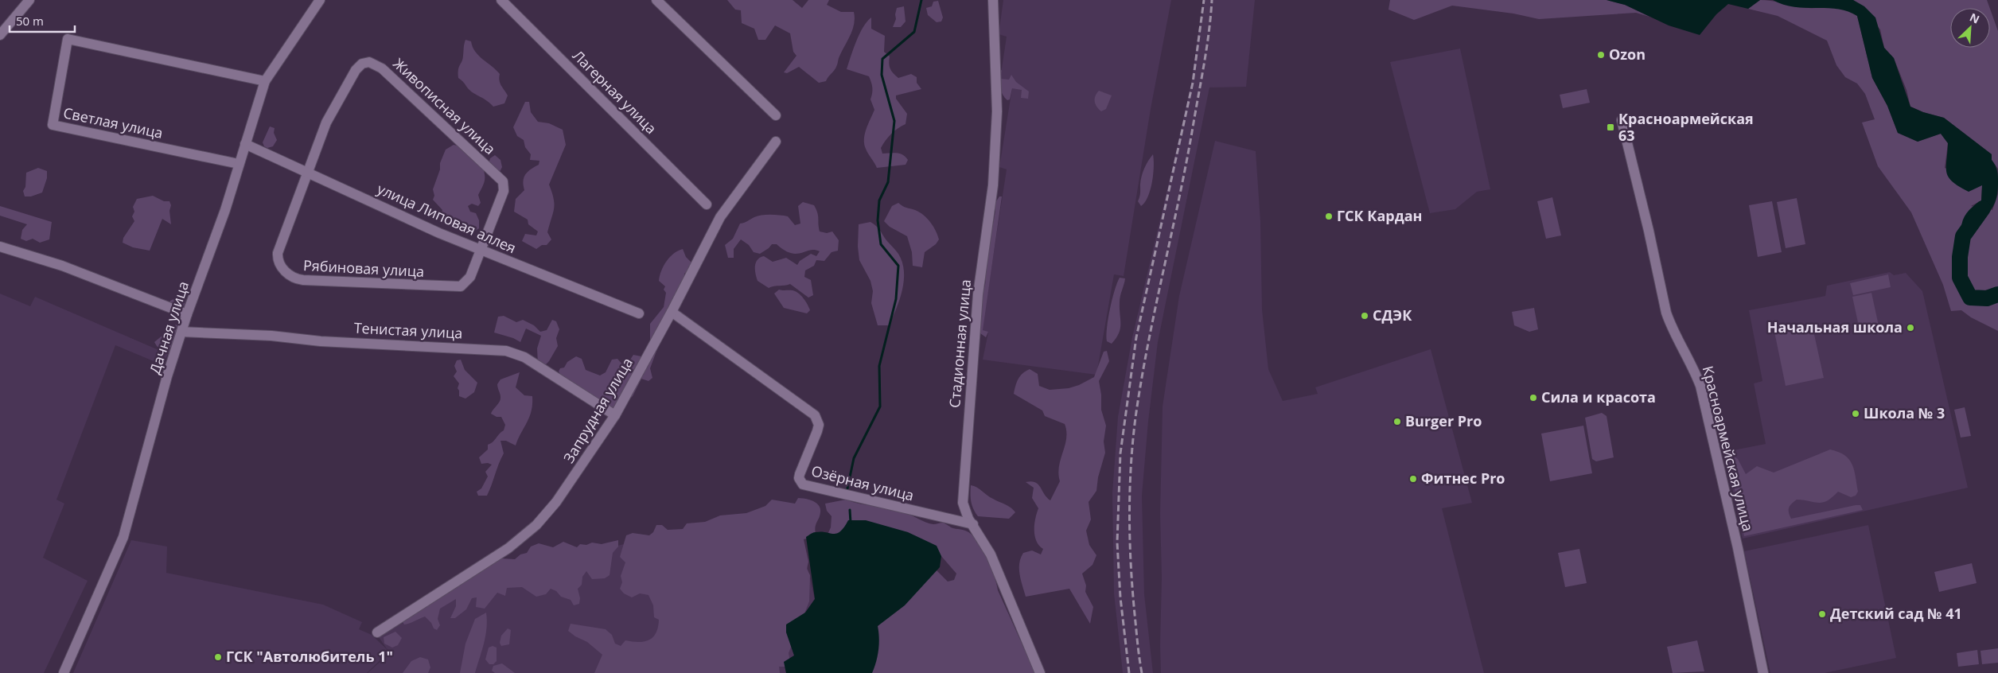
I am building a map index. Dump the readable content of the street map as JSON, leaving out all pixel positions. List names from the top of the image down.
{
  "streets": {
    "street": [
      "Лагерная улица",
      "Живописная улица",
      "Светлая улица",
      "улица Липовая аллея",
      "Рябиновая улица",
      "Дачная улица",
      "Тенистая улица",
      "Стадионная улица",
      "Запрудная улица",
      "Красноармейская улица",
      "Озёрная улица"
    ]
  },
  "crossings": [
    ["Живописная улица", "улица Липовая аллея"],
    ["Живописная улица", "Рябиновая улица"],
    ["Светлая улица", "Дачная улица"],
    ["улица Липовая аллея", "Рябиновая улица"],
    ["улица Липовая аллея", "Дачная улица"],
    ["Дачная улица", "Тенистая улица"],
    ["Тенистая улица", "Запрудная улица"],
    ["Стадионная улица", "Озёрная улица"],
    ["Запрудная улица", "Озёрная улица"]
  ],
  "places": {
    "other": [
      "Ozon",
      "ГСК Кардан",
      "СДЭК",
      "Начальная школа",
      "Сила и красота",
      "Школа № 3",
      "Burger Pro",
      "Фитнес Pro",
      "Детский сад № 41",
      "ГСК \"Автолюбитель 1\""
    ],
    "transit": ["Красноармейская 63"]
  },
  "scale_bar": "50 m",
  "north": "top right"
}
